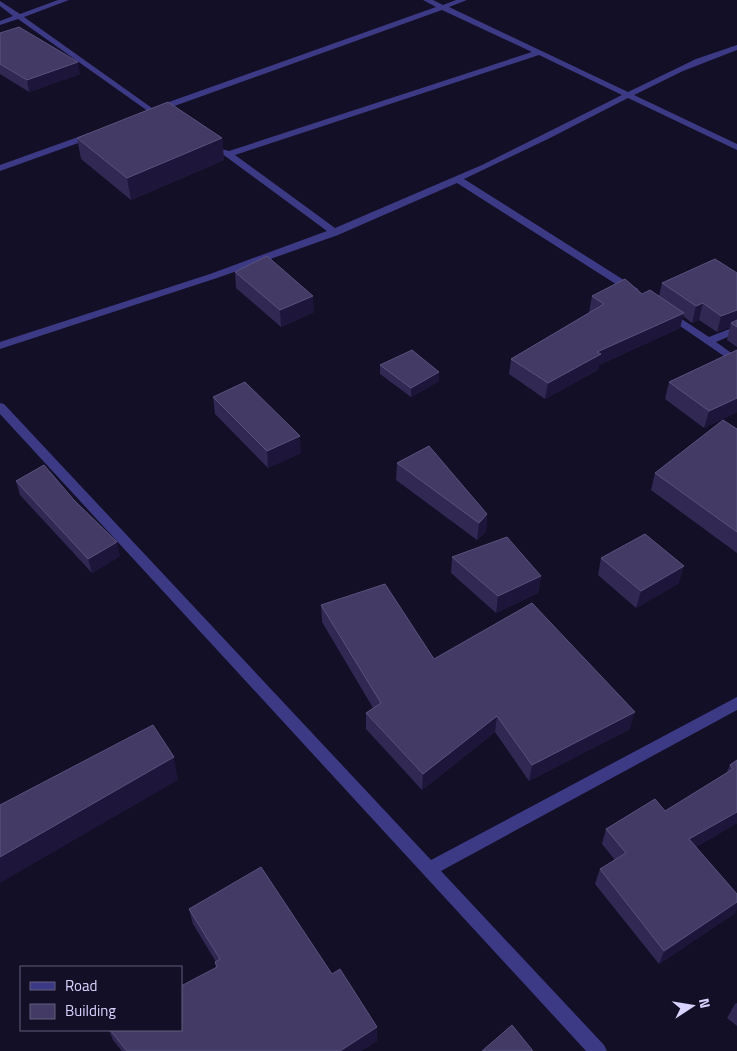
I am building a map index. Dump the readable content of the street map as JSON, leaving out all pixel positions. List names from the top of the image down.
{
  "legend": ["Road", "Building"],
  "north": "right"
}
